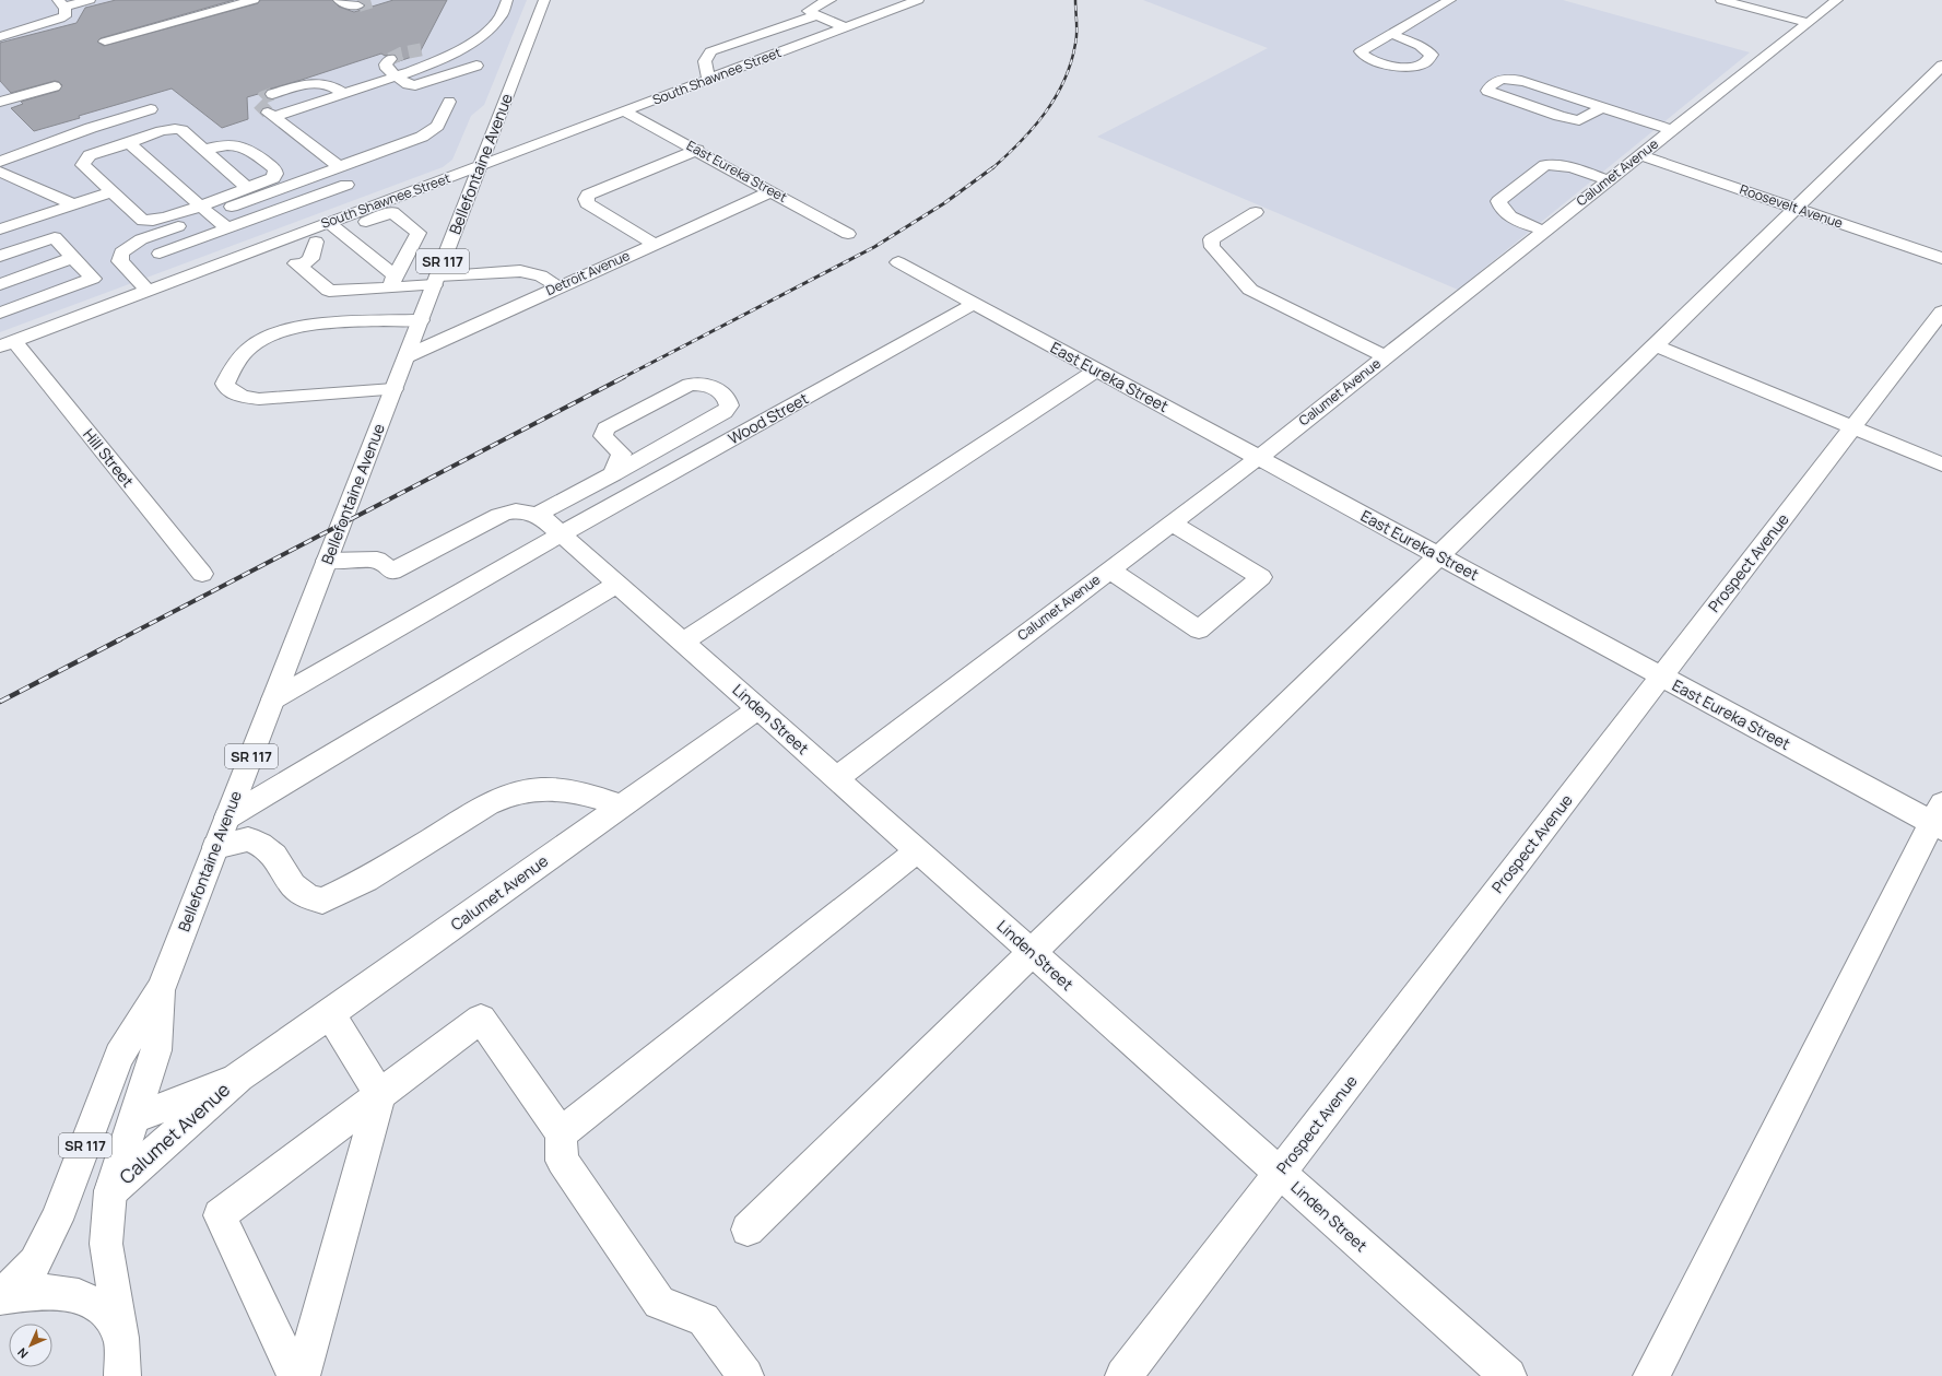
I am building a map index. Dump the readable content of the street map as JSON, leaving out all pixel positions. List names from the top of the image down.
{
  "streets": {
    "street": [
      "South Shawnee Street",
      "Bellefontaine Avenue",
      "East Eureka Street",
      "Calumet Avenue",
      "Roosevelt Avenue",
      "SR 117",
      "Detroit Avenue",
      "Wood Street",
      "Hill Street",
      "Prospect Avenue",
      "Linden Street"
    ]
  },
  "crossings": [
    ["South Shawnee Street", "Bellefontaine Avenue"],
    ["South Shawnee Street", "East Eureka Street"],
    ["South Shawnee Street", "Hill Street"],
    ["Bellefontaine Avenue", "Calumet Avenue"],
    ["Bellefontaine Avenue", "SR 117"],
    ["Bellefontaine Avenue", "Detroit Avenue"],
    ["Bellefontaine Avenue", "Wood Street"],
    ["East Eureka Street", "Calumet Avenue"],
    ["East Eureka Street", "Detroit Avenue"],
    ["East Eureka Street", "Wood Street"],
    ["East Eureka Street", "Prospect Avenue"],
    ["Calumet Avenue", "Roosevelt Avenue"],
    ["Calumet Avenue", "Linden Street"],
    ["Wood Street", "Linden Street"],
    ["Prospect Avenue", "Linden Street"]
  ],
  "north": "bottom left"
}
